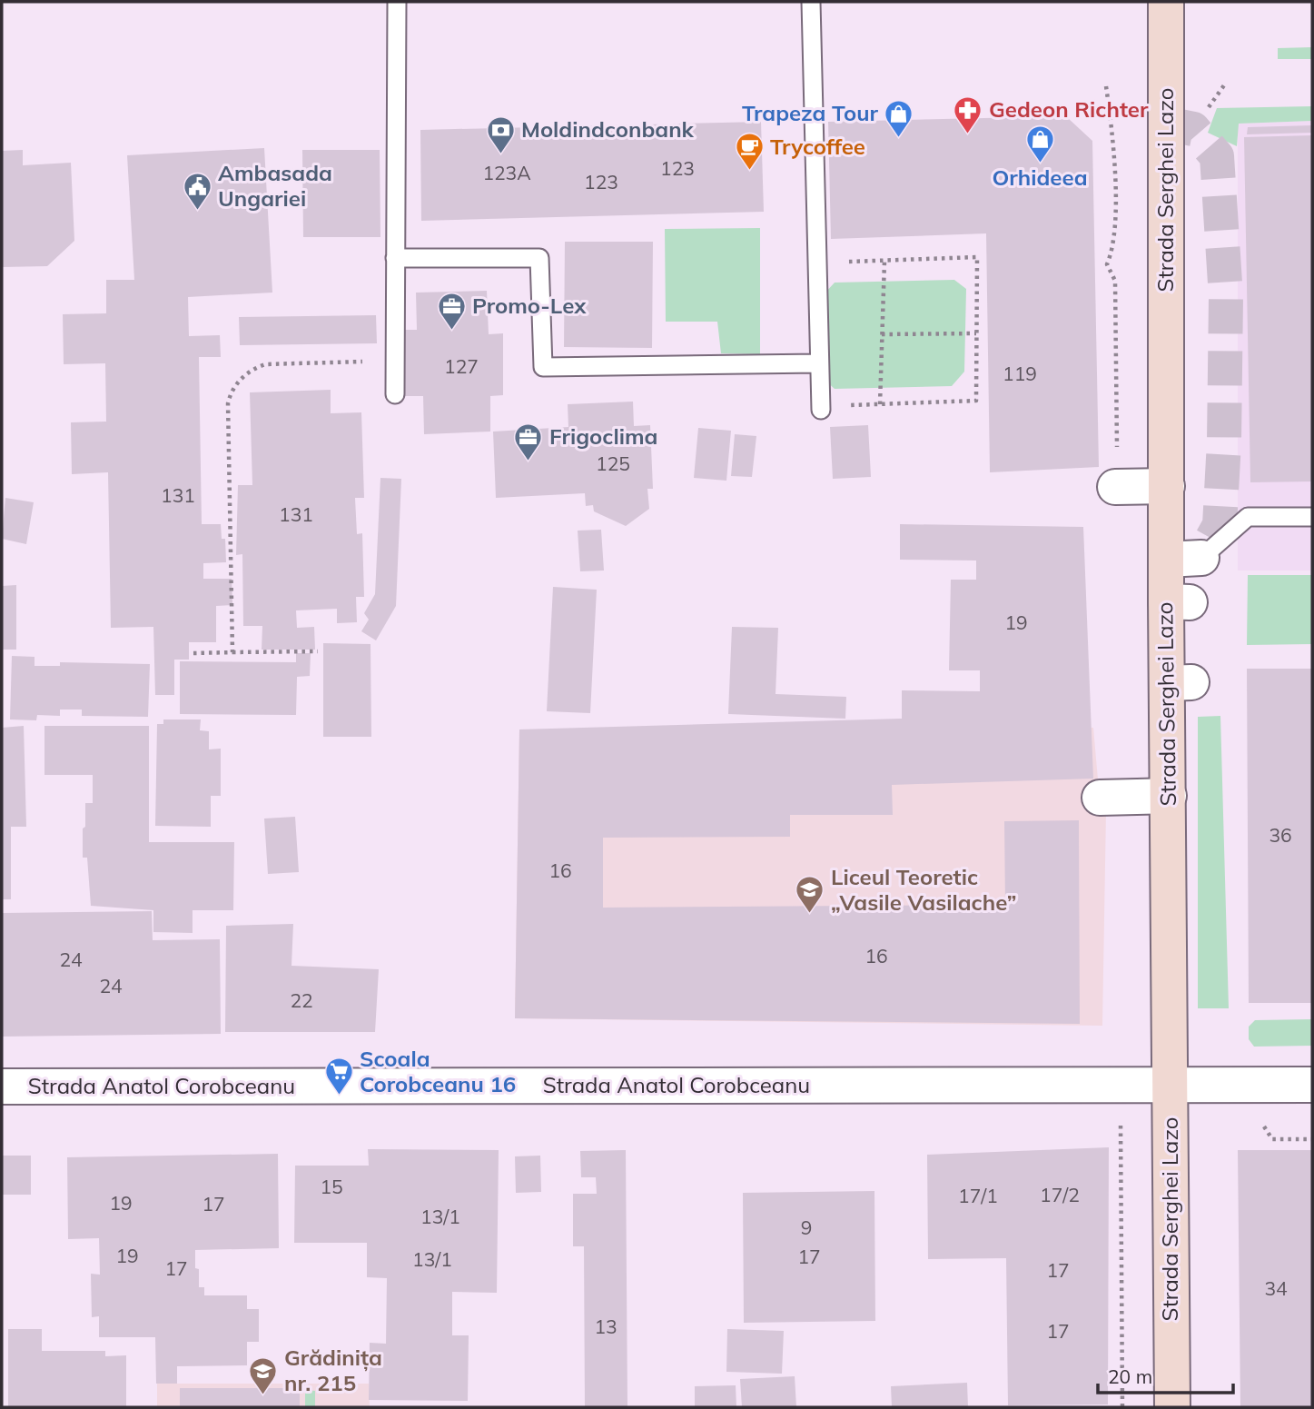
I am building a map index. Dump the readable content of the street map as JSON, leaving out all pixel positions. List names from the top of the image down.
{
  "streets": {
    "main road": ["Strada Serghei Lazo"],
    "street": ["Strada Anatol Corobceanu"]
  },
  "crossings": [
    ["Strada Serghei Lazo", "Strada Anatol Corobceanu"]
  ],
  "places": {
    "pharmacy": ["Gedeon Richter"],
    "shop": ["Trapeza Tour", "Orhideea"],
    "bank": ["Moldindconbank"],
    "cafe": ["Trycoffee"],
    "public building": ["Ambasada Ungariei"],
    "office": ["Promo-Lex", "Frigoclima"],
    "school or university": ["Liceul Teoretic „Vasile Vasilache”", "Grădinița nr. 215"],
    "supermarket": ["Scoala Corobceanu 16"]
  },
  "house_numbers": [
    "123",
    "123A",
    "123",
    "127",
    "119",
    "125",
    "131",
    "131",
    "19",
    "36",
    "16",
    "16",
    "24",
    "24",
    "22",
    "15",
    "17/2",
    "17/1",
    "19",
    "17",
    "13/1",
    "9",
    "19",
    "17",
    "13/1",
    "17",
    "17",
    "34",
    "13",
    "17"
  ],
  "scale_bar": "20 m"
}
